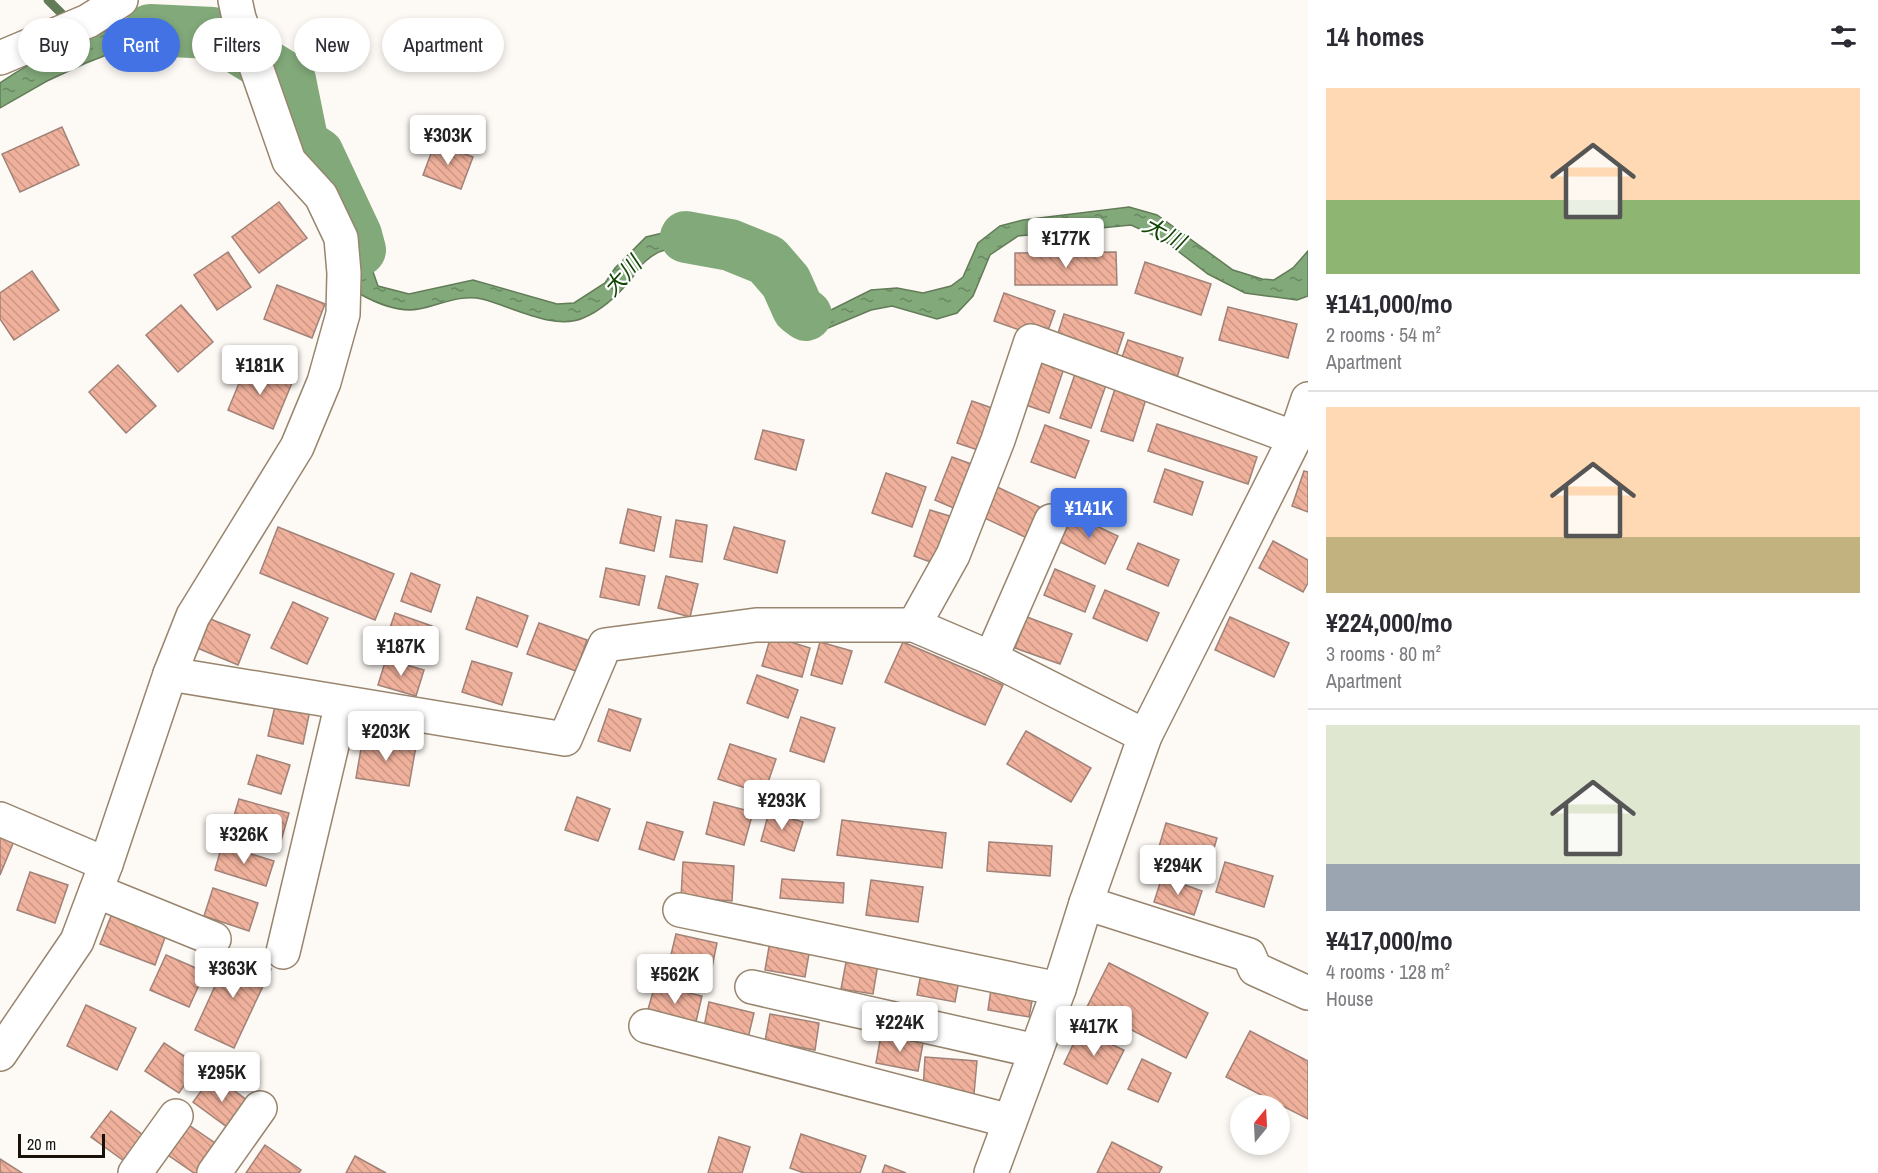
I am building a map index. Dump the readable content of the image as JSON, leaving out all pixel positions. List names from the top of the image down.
{
  "water": ["大川"],
  "scale_bar": "20 m",
  "north": "top",
  "page": {
    "heading": "14 homes",
    "chip": [
      "Buy",
      "Rent",
      "Filters",
      "New",
      "Apartment"
    ],
    "list": [
      {
        "name": "¥141,000/mo",
        "note": "2 rooms · 54 m² · Apartment"
      },
      {
        "name": "¥224,000/mo",
        "note": "3 rooms · 80 m² · Apartment"
      },
      {
        "name": "¥417,000/mo",
        "note": "4 rooms · 128 m² · House"
      }
    ],
    "price": [
      "¥303K",
      "¥177K",
      "¥181K",
      "¥141K",
      "¥187K",
      "¥203K",
      "¥293K",
      "¥326K",
      "¥294K",
      "¥363K",
      "¥562K",
      "¥224K",
      "¥417K",
      "¥295K"
    ],
    "scale": "20 m"
  }
}
